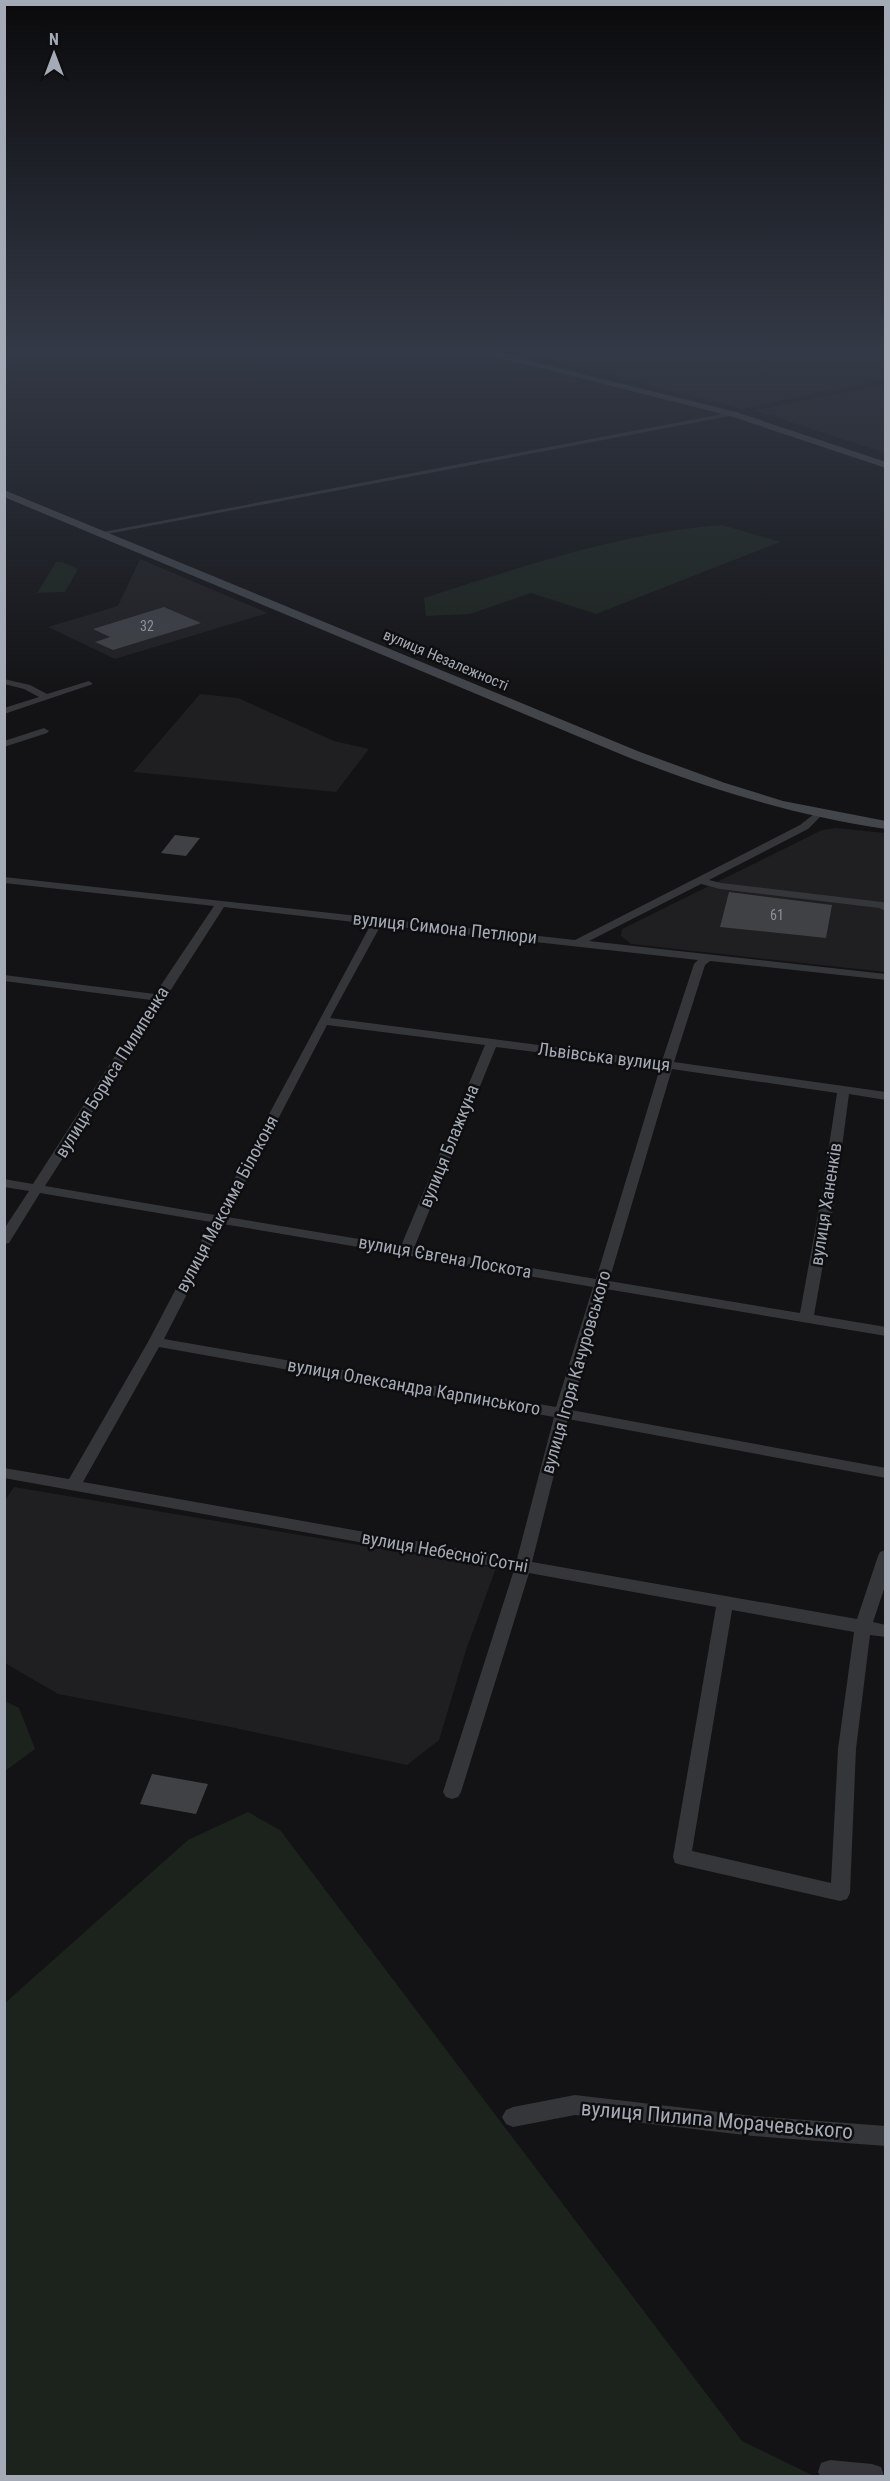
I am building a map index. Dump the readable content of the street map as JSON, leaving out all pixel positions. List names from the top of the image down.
{
  "streets": {
    "street": [
      "вулиця Незалежності",
      "вулиця Симона Петлюри",
      "Львівська вулиця",
      "вулиця Бориса Пилипенка",
      "вулиця Блажкуна",
      "вулиця Максима Білоконя",
      "вулиця Ханенків",
      "вулиця Євгена Лоскота",
      "вулиця Ігоря Качуровського",
      "вулиця Олександра Карпинського",
      "вулиця Небесної Сотні",
      "вулиця Пилипа Морачевського"
    ]
  },
  "crossings": [
    ["вулиця Симона Петлюри", "вулиця Бориса Пилипенка"],
    ["вулиця Симона Петлюри", "вулиця Максима Білоконя"],
    ["вулиця Симона Петлюри", "вулиця Ігоря Качуровського"],
    ["Львівська вулиця", "вулиця Блажкуна"],
    ["Львівська вулиця", "вулиця Максима Білоконя"],
    ["Львівська вулиця", "вулиця Ханенків"],
    ["Львівська вулиця", "вулиця Ігоря Качуровського"],
    ["вулиця Бориса Пилипенка", "вулиця Євгена Лоскота"],
    ["вулиця Блажкуна", "вулиця Євгена Лоскота"],
    ["вулиця Максима Білоконя", "вулиця Євгена Лоскота"],
    ["вулиця Максима Білоконя", "вулиця Олександра Карпинського"],
    ["вулиця Максима Білоконя", "вулиця Небесної Сотні"],
    ["вулиця Ханенків", "вулиця Євгена Лоскота"],
    ["вулиця Євгена Лоскота", "вулиця Ігоря Качуровського"],
    ["вулиця Ігоря Качуровського", "вулиця Олександра Карпинського"],
    ["вулиця Ігоря Качуровського", "вулиця Небесної Сотні"]
  ],
  "house_numbers": ["32", "61"],
  "north": "top"
}
